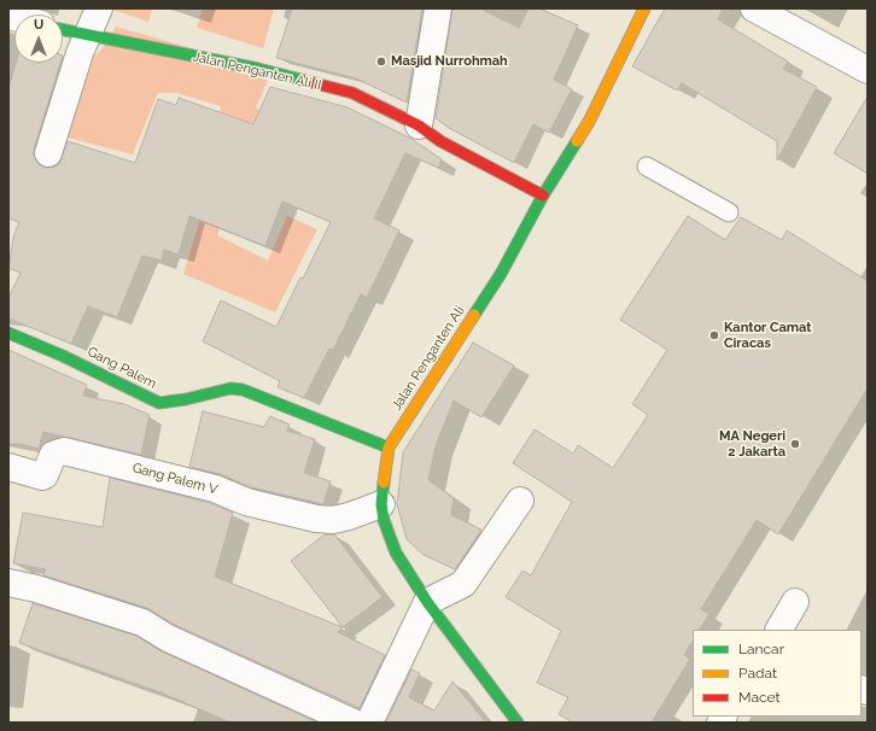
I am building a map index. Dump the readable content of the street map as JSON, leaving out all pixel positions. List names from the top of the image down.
{
  "streets": {
    "street": [
      "Jalan Penganten Ali II",
      "Jalan Penganten Ali",
      "Gang Palem",
      "Gang Palem V"
    ]
  },
  "crossings": [
    ["Jalan Penganten Ali II", "Jalan Penganten Ali"],
    ["Jalan Penganten Ali", "Gang Palem"],
    ["Jalan Penganten Ali", "Gang Palem V"]
  ],
  "places": ["Masjid Nurrohmah", "Kantor Camat Ciracas", "MA Negeri 2 Jakarta"],
  "legend": ["Lancar", "Padat", "Macet"],
  "north": "top"
}
